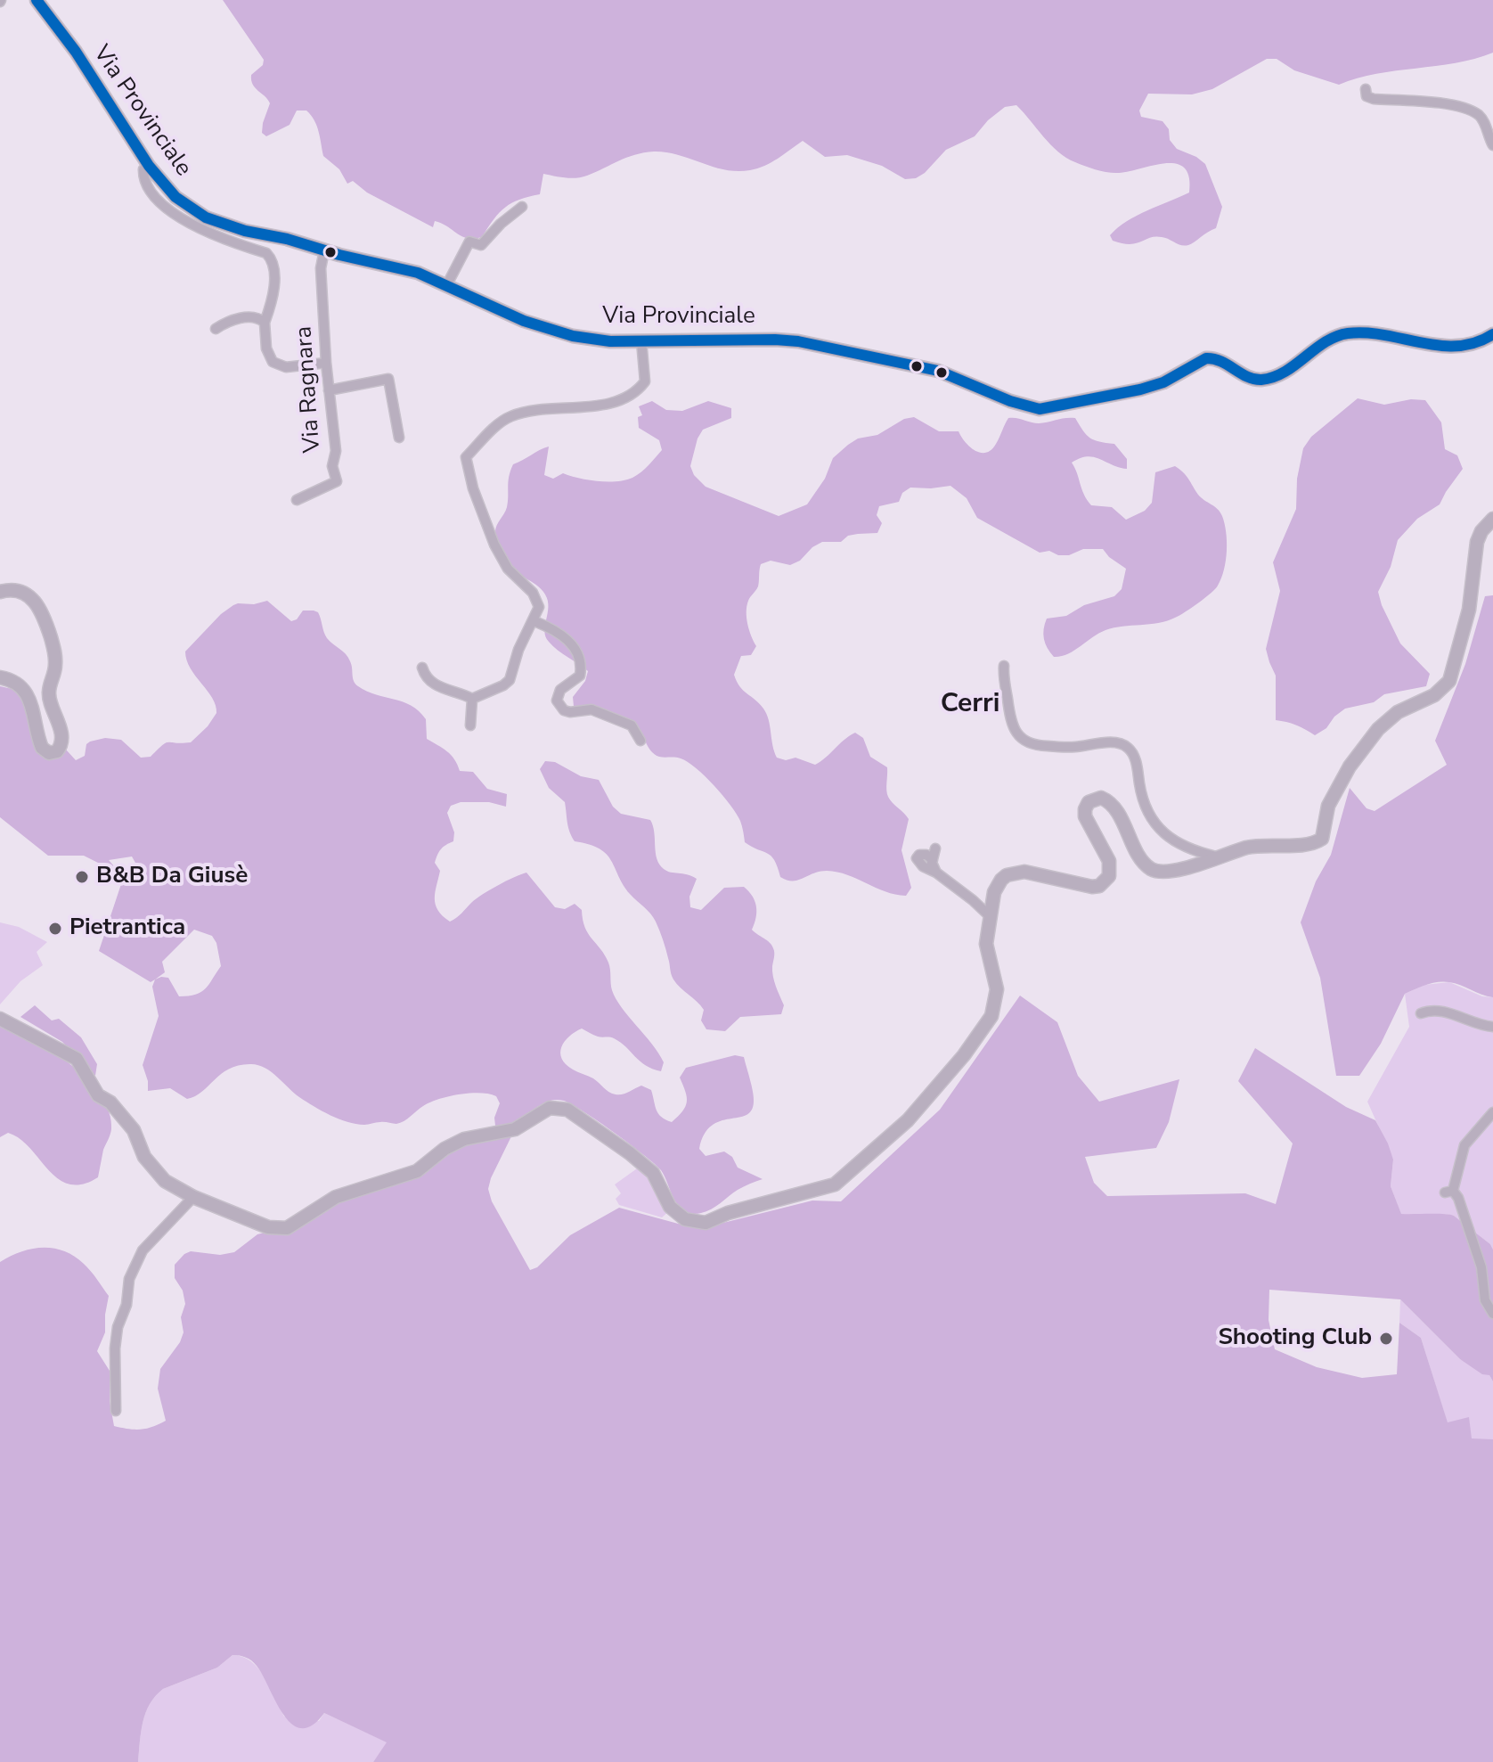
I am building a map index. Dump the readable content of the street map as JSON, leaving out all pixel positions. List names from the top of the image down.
{
  "streets": {
    "main road": ["Via Provinciale"],
    "street": ["Via Ragnara"]
  },
  "crossings": [
    ["Via Provinciale", "Via Ragnara"]
  ],
  "districts": ["Cerri"],
  "places": ["B&B Da Giusè", "Pietrantica", "Shooting Club"]
}
